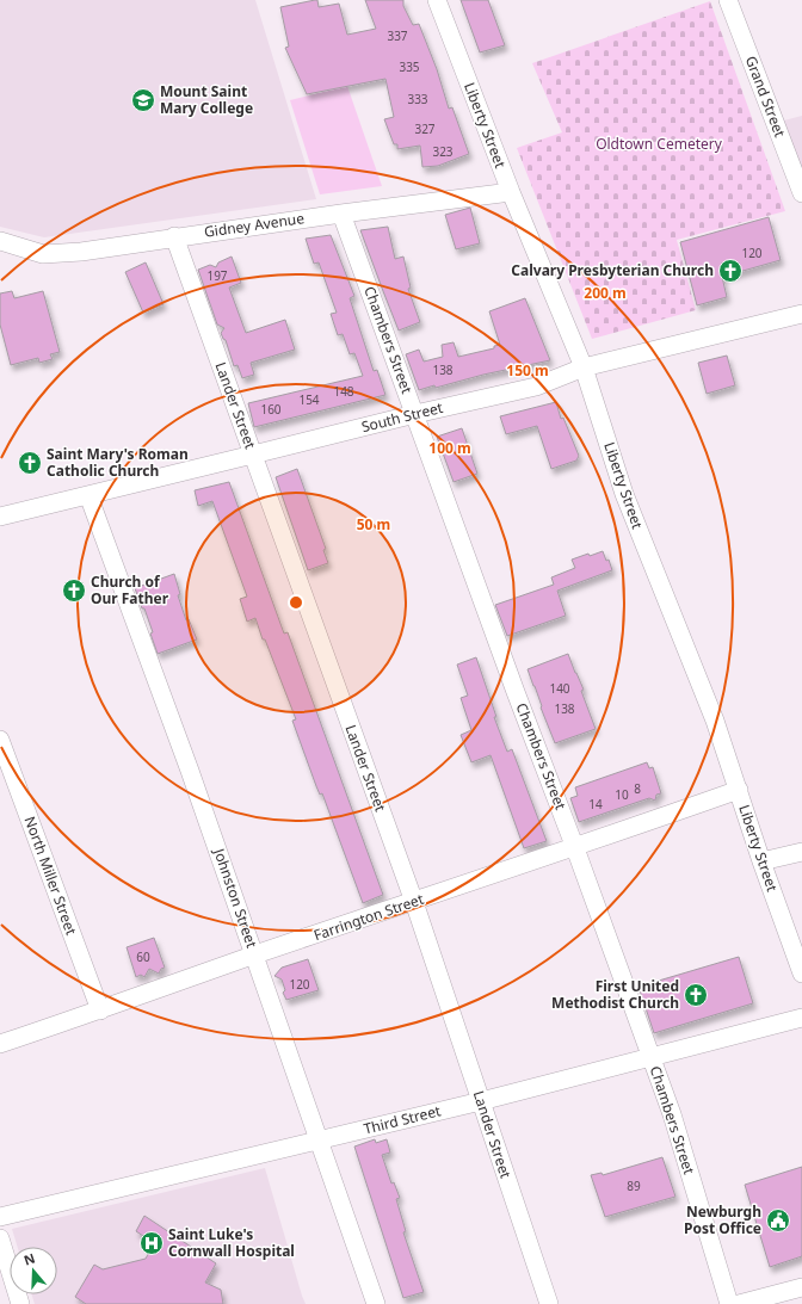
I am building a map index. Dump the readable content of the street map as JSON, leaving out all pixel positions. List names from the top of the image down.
{
  "streets": {
    "street": [
      "Grand Street",
      "Liberty Street",
      "Gidney Avenue",
      "Chambers Street",
      "Lander Street",
      "South Street",
      "North Miller Street",
      "Johnston Street",
      "Farrington Street",
      "Third Street"
    ]
  },
  "crossings": [
    ["Liberty Street", "Gidney Avenue"],
    ["Liberty Street", "South Street"],
    ["Liberty Street", "Farrington Street"],
    ["Gidney Avenue", "Chambers Street"],
    ["Gidney Avenue", "Lander Street"],
    ["Chambers Street", "South Street"],
    ["Chambers Street", "Farrington Street"],
    ["Chambers Street", "Third Street"],
    ["Lander Street", "South Street"],
    ["Lander Street", "Farrington Street"],
    ["Lander Street", "Third Street"],
    ["South Street", "Johnston Street"],
    ["North Miller Street", "Farrington Street"],
    ["Johnston Street", "Farrington Street"],
    ["Johnston Street", "Third Street"]
  ],
  "parks": ["Oldtown Cemetery"],
  "places": {
    "school or university": ["Mount Saint Mary College"],
    "church": [
      "Calvary Presbyterian Church",
      "Saint Mary's Roman Catholic Church",
      "Church of Our Father",
      "First United Methodist Church"
    ],
    "public building": ["Newburgh Post Office"],
    "hospital": ["Saint Luke's Cornwall Hospital"]
  },
  "house_numbers": [
    "337",
    "335",
    "333",
    "327",
    "323",
    "120",
    "197",
    "138",
    "148",
    "154",
    "160",
    "140",
    "138",
    "8",
    "10",
    "14",
    "60",
    "120",
    "89"
  ],
  "north": "top",
  "rings": [
    "200 m",
    "150 m",
    "100 m",
    "50 m"
  ]
}
